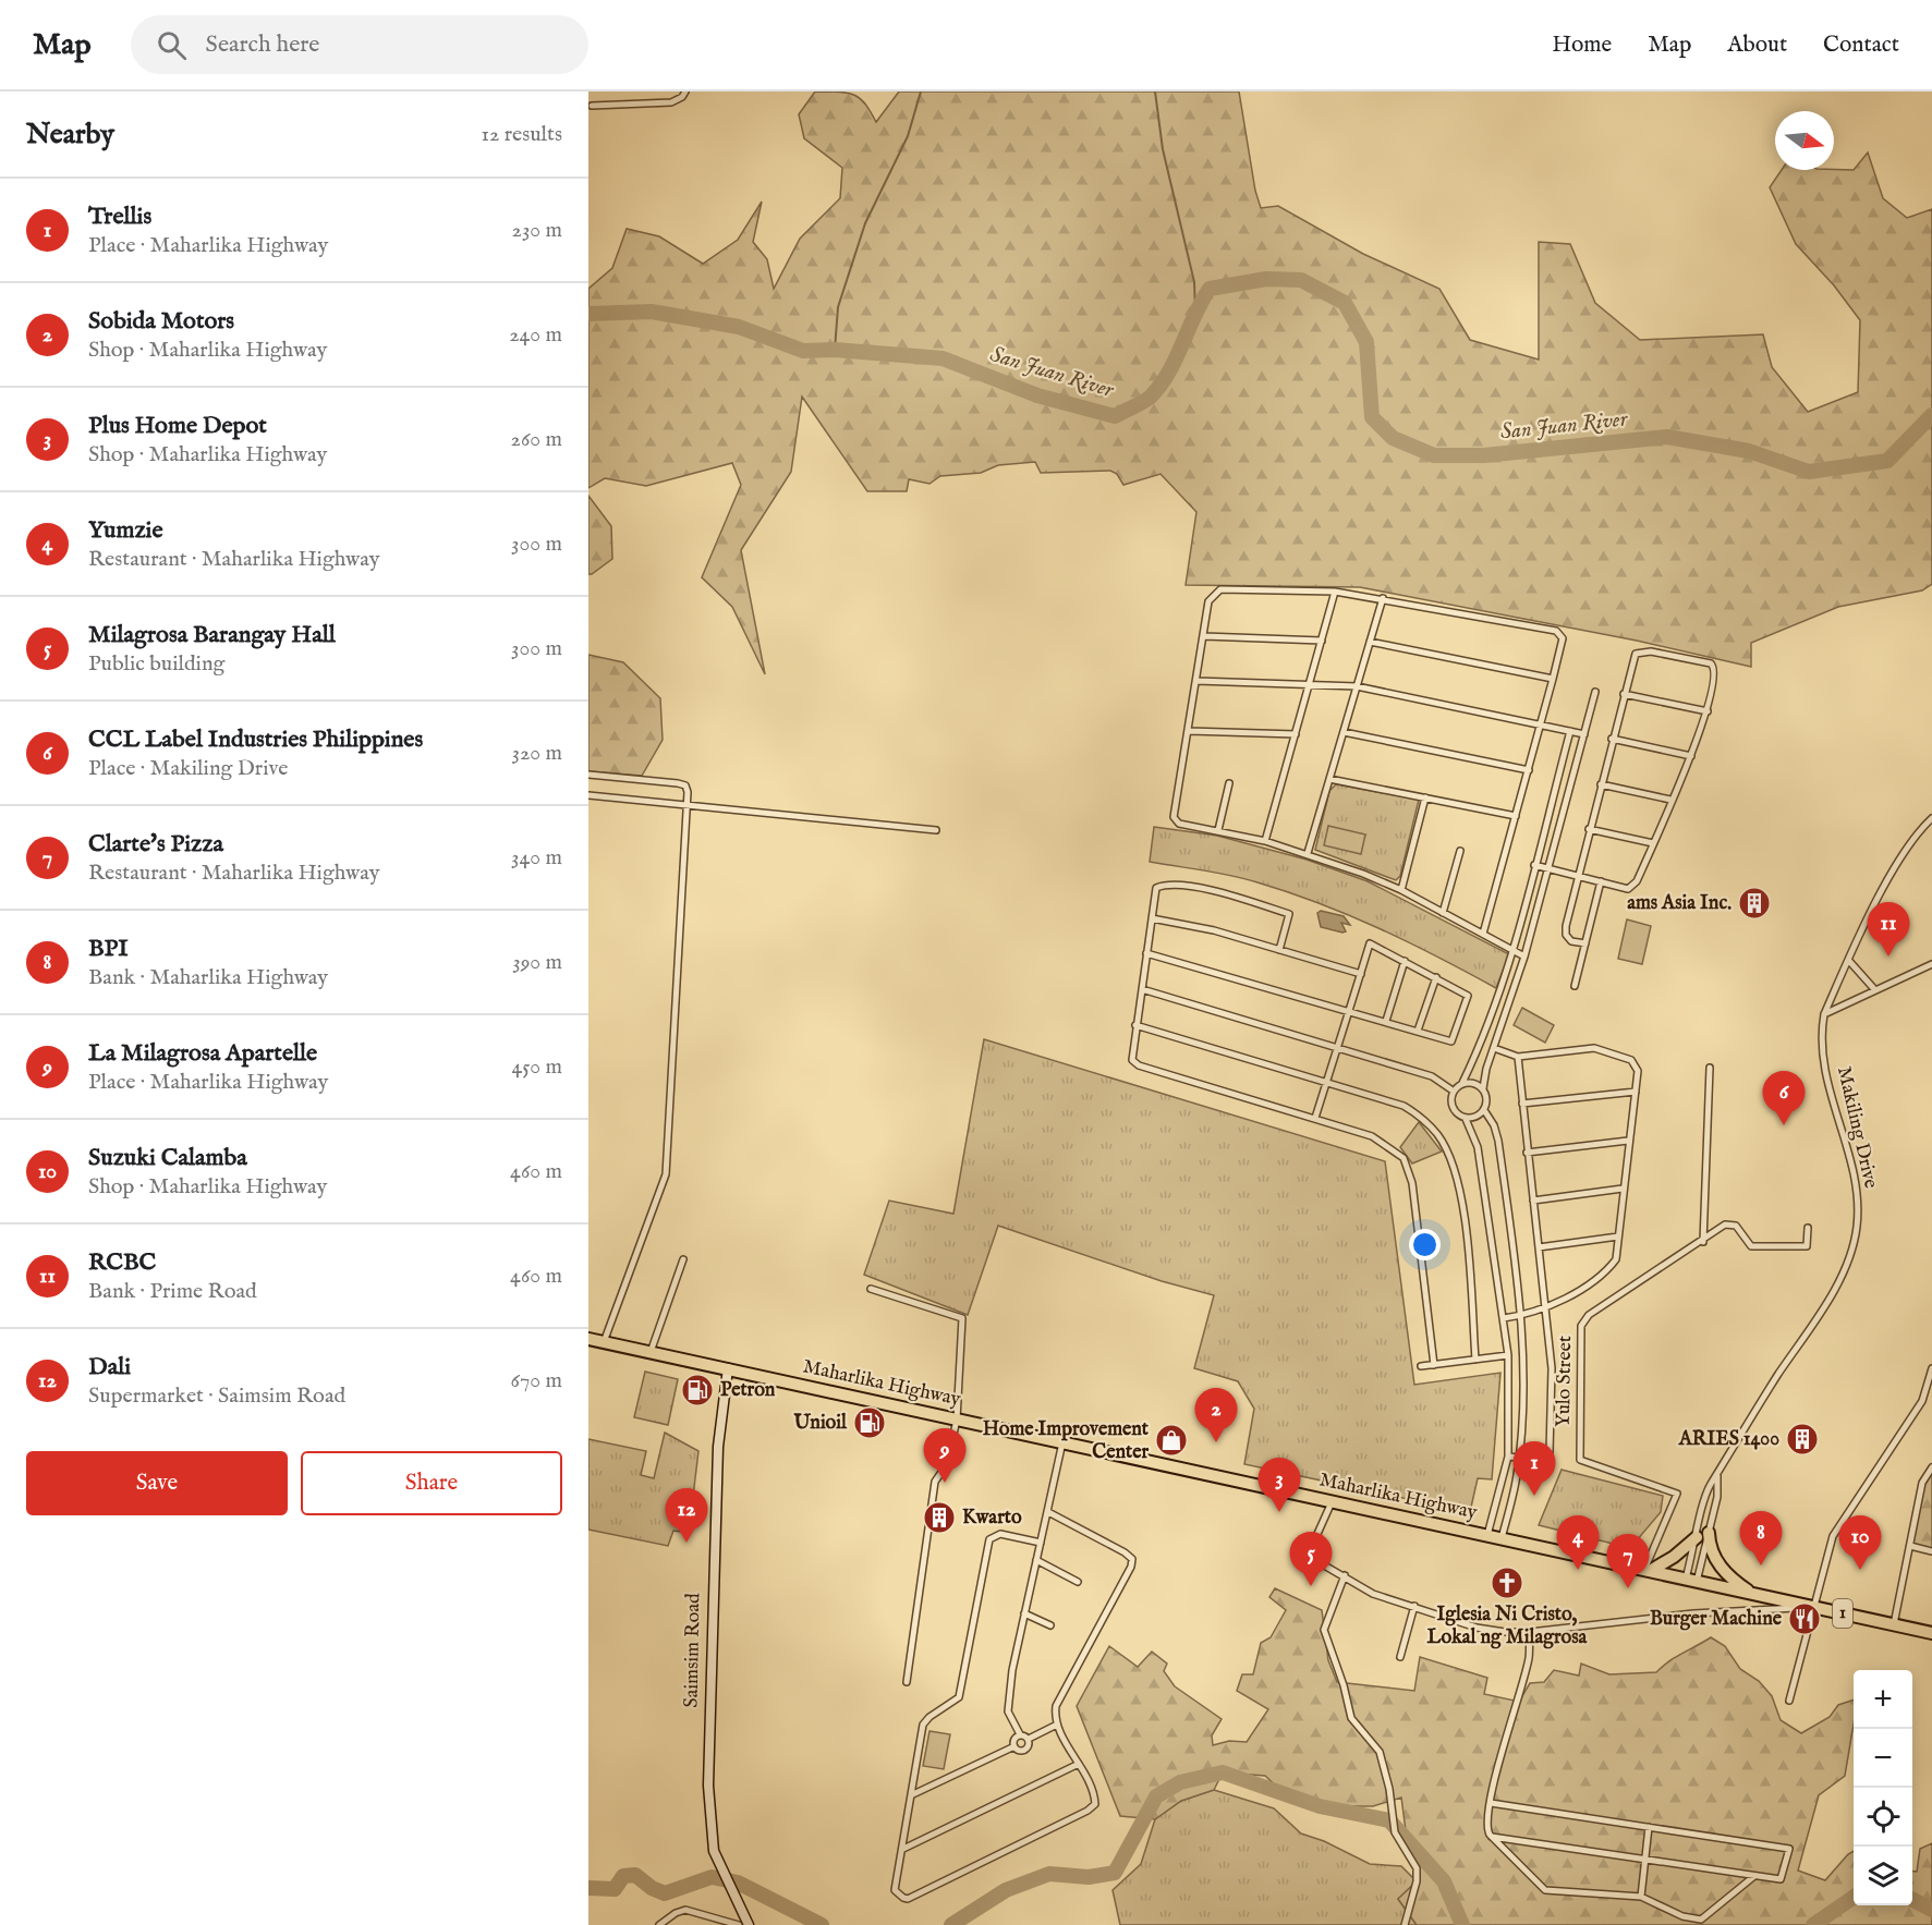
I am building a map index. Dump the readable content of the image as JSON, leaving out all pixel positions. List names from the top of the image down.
{
  "streets": {
    "highway": ["Maharlika Highway", "1"],
    "street": ["Makiling Drive", "Yulo Street", "Saimsim Road"]
  },
  "crossings": [
    ["Makiling Drive", "Maharlika Highway"],
    ["Yulo Street", "Maharlika Highway"],
    ["Maharlika Highway", "Saimsim Road"]
  ],
  "water": ["San Juan River"],
  "places": {
    "building": ["ams Asia Inc.", "ARIES 1400", "Kwarto"],
    "fuel station": ["Petron", "Unioil"],
    "shop": ["Home Improvement Center"],
    "church": ["Iglesia Ni Cristo, Lokal ng Milagrosa"],
    "restaurant": ["Burger Machine"]
  },
  "north": "right",
  "page": {
    "header": "Map",
    "search": "Search here",
    "nav": [
      "Home",
      "Map",
      "About",
      "Contact"
    ],
    "heading": ["Nearby", "12 results"],
    "list": [
      {
        "mark": "1",
        "name": "Trellis",
        "note": "Place · Maharlika Highway",
        "value": "230 m"
      },
      {
        "mark": "2",
        "name": "Sobida Motors",
        "note": "Shop · Maharlika Highway",
        "value": "240 m"
      },
      {
        "mark": "3",
        "name": "Plus Home Depot",
        "note": "Shop · Maharlika Highway",
        "value": "260 m"
      },
      {
        "mark": "4",
        "name": "Yumzie",
        "note": "Restaurant · Maharlika Highway",
        "value": "300 m"
      },
      {
        "mark": "5",
        "name": "Milagrosa Barangay Hall",
        "note": "Public building",
        "value": "300 m"
      },
      {
        "mark": "6",
        "name": "CCL Label Industries Philippines",
        "note": "Place · Makiling Drive",
        "value": "320 m"
      },
      {
        "mark": "7",
        "name": "Clarte's Pizza",
        "note": "Restaurant · Maharlika Highway",
        "value": "340 m"
      },
      {
        "mark": "8",
        "name": "BPI",
        "note": "Bank · Maharlika Highway",
        "value": "390 m"
      },
      {
        "mark": "9",
        "name": "La Milagrosa Apartelle",
        "note": "Place · Maharlika Highway",
        "value": "450 m"
      },
      {
        "mark": "10",
        "name": "Suzuki Calamba",
        "note": "Shop · Maharlika Highway",
        "value": "460 m"
      },
      {
        "mark": "11",
        "name": "RCBC",
        "note": "Bank · Prime Road",
        "value": "460 m"
      },
      {
        "mark": "12",
        "name": "Dali",
        "note": "Supermarket · Saimsim Road",
        "value": "670 m"
      }
    ],
    "pins": [
      "11",
      "6",
      "2",
      "9",
      "1",
      "3",
      "12",
      "8",
      "4",
      "10",
      "5",
      "7"
    ],
    "buttons": ["Save", "Share"],
    "map_buttons": ["+", "−"]
  }
}
